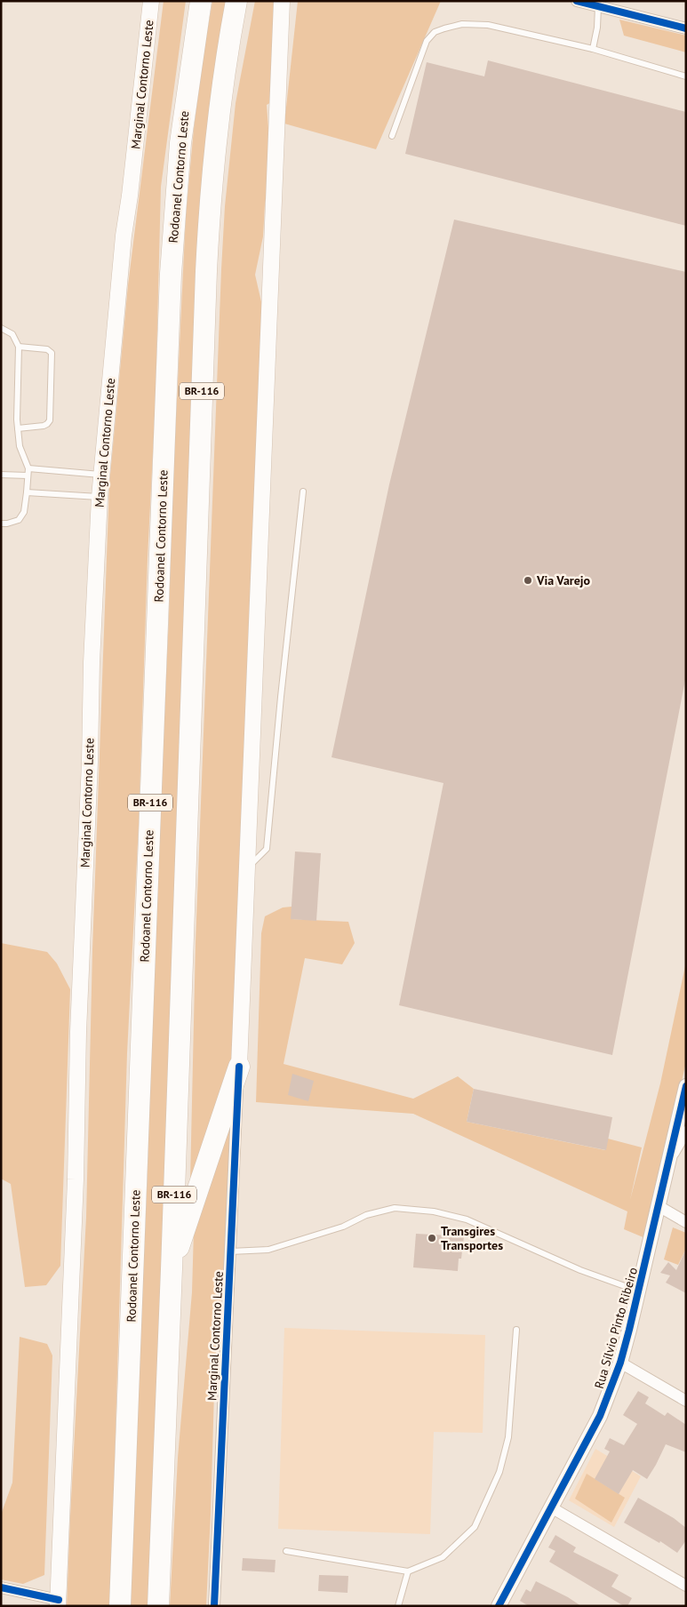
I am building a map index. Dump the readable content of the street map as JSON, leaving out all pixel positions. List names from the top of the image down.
{
  "streets": {
    "highway": ["Rodoanel Contorno Leste", "BR-116"],
    "main road": ["Marginal Contorno Leste"],
    "street": ["Rua Sílvio Pinto Ribeiro"]
  },
  "places": ["Via Varejo", "Transgires Transportes"]
}
